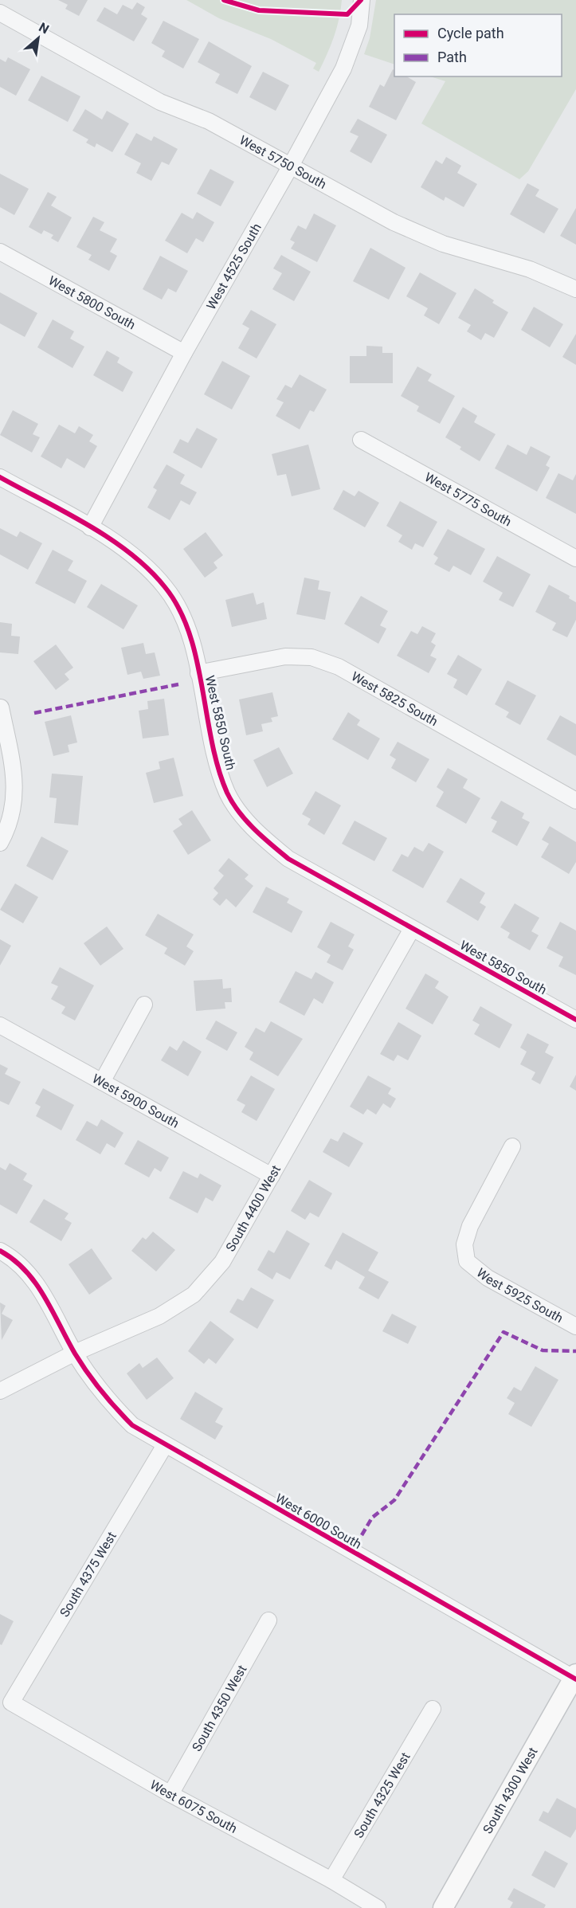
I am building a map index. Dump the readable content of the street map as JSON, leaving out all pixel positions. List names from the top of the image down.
{
  "streets": {
    "main road": ["South 4300 West"],
    "street": [
      "West 5750 South",
      "West 4525 South",
      "West 5800 South",
      "West 5775 South",
      "West 5825 South",
      "West 5850 South",
      "West 5900 South",
      "South 4400 West",
      "West 5925 South",
      "West 6000 South",
      "South 4375 West",
      "South 4350 West",
      "South 4325 West",
      "West 6075 South"
    ]
  },
  "crossings": [
    ["West 5750 South", "West 4525 South"],
    ["West 4525 South", "West 5800 South"],
    ["West 4525 South", "West 5850 South"],
    ["West 5825 South", "West 5850 South"],
    ["West 5850 South", "South 4400 West"],
    ["West 5900 South", "South 4400 West"],
    ["South 4400 West", "West 6000 South"],
    ["West 6000 South", "South 4375 West"],
    ["West 6000 South", "South 4300 West"],
    ["South 4375 West", "West 6075 South"],
    ["South 4350 West", "West 6075 South"],
    ["South 4325 West", "West 6075 South"]
  ],
  "legend": ["Cycle path", "Path"],
  "north": "top right"
}
